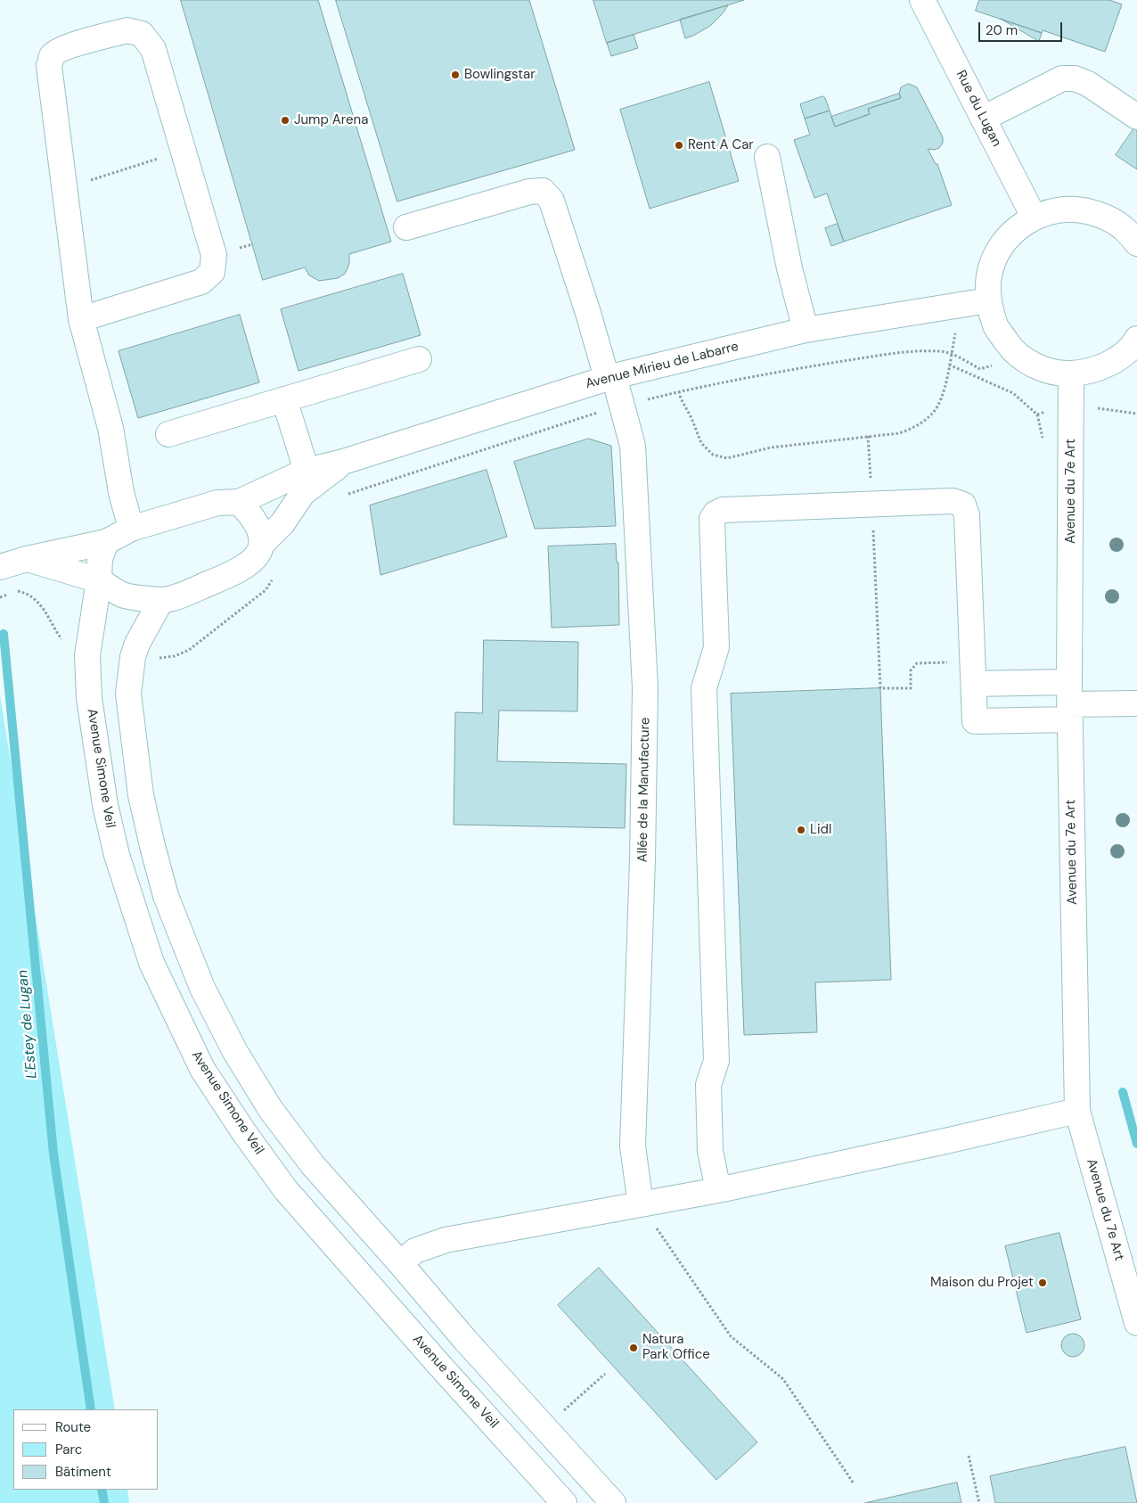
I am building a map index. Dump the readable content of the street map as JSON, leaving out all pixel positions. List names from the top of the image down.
{
  "streets": {
    "street": [
      "Rue du Lugan",
      "Avenue Mirieu de Labarre",
      "Avenue du 7e Art",
      "Avenue Simone Veil",
      "Allée de la Manufacture"
    ]
  },
  "crossings": [
    ["Avenue Mirieu de Labarre", "Avenue Simone Veil"],
    ["Avenue Mirieu de Labarre", "Allée de la Manufacture"]
  ],
  "water": ["L'Estey de Lugan"],
  "places": [
    "Bowlingstar",
    "Jump Arena",
    "Rent A Car",
    "Lidl",
    "Maison du Projet",
    "Natura Park Office"
  ],
  "legend": ["Route", "Parc", "Bâtiment"],
  "scale_bar": "20 m"
}
